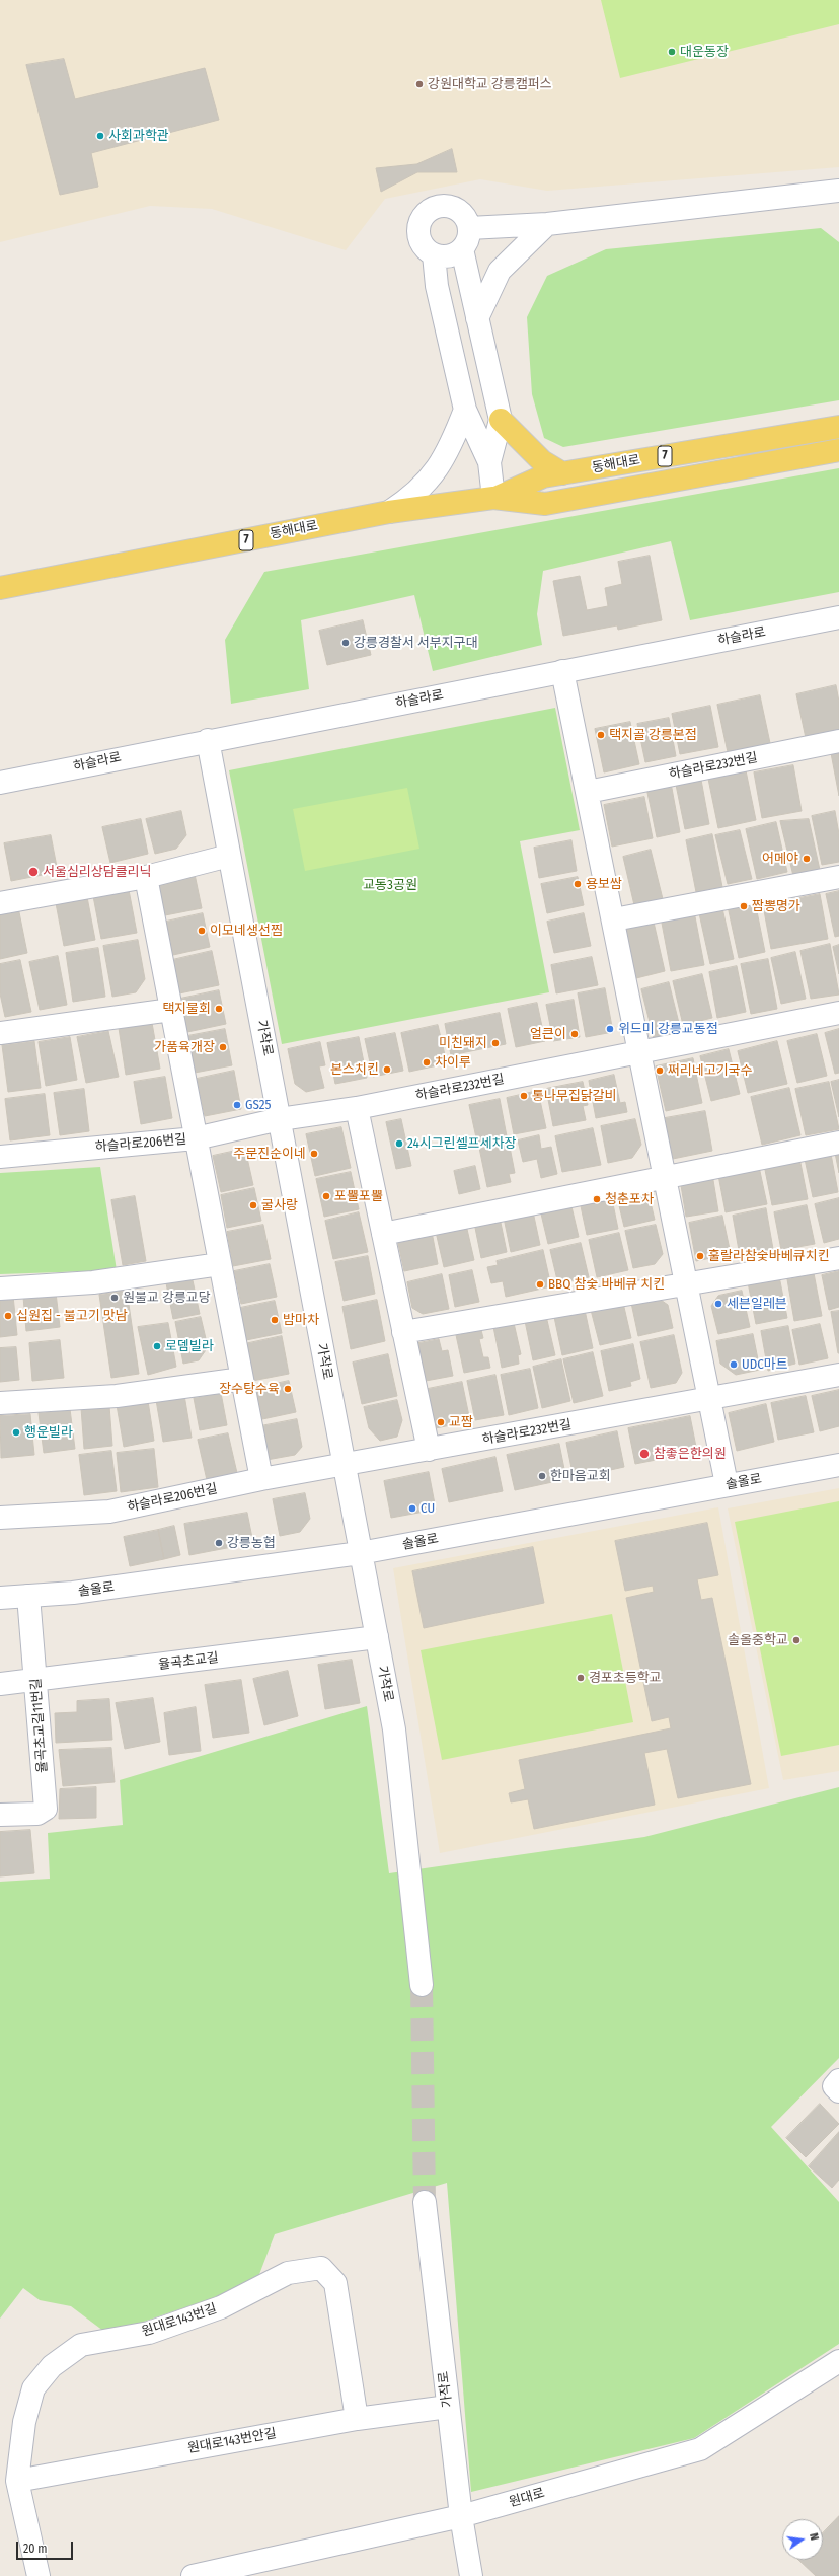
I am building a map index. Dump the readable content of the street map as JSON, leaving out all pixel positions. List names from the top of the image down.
{
  "streets": {
    "main road": ["7", "동해대로"],
    "street": [
      "하슬라로",
      "하슬라로232번길",
      "가작로",
      "하슬라로206번길",
      "솔올로",
      "율곡초교길",
      "율곡초교길11번길",
      "원대로143번길",
      "원대로143번안길",
      "원대로"
    ]
  },
  "crossings": [
    ["하슬라로", "가작로"],
    ["하슬라로232번길", "가작로"],
    ["하슬라로232번길", "하슬라로206번길"],
    ["가작로", "하슬라로206번길"],
    ["가작로", "솔올로"],
    ["가작로", "율곡초교길"],
    ["가작로", "원대로143번안길"],
    ["가작로", "원대로"],
    ["솔올로", "율곡초교길11번길"],
    ["율곡초교길", "율곡초교길11번길"],
    ["원대로143번길", "원대로143번안길"]
  ],
  "parks": ["교동3공원"],
  "places": [
    "대운동장",
    "강원대학교 강릉캠퍼스",
    "사회과학관",
    "강릉경찰서 서부지구대",
    "택지골 강릉본점",
    "어메야",
    "서울심리상담클리닉",
    "용보쌈",
    "짬뽕명가",
    "이모네생선찜",
    "택지물회",
    "위드미 강릉교동점",
    "얼큰이",
    "미친돼지",
    "가품육개장",
    "차이루",
    "본스치킨",
    "쩌리네고기국수",
    "통나무집닭갈비",
    "GS25",
    "24시그린셀프세차장",
    "주문진순이네",
    "포뿔포뿔",
    "청춘포차",
    "굴사랑",
    "훌랄라참숯바베큐치킨",
    "BBQ 참숯 바베큐 치킨",
    "원불교 강릉교당",
    "세븐일레븐",
    "십원집 - 불고기 맛남",
    "밤마차",
    "로뎀빌라",
    "UDC마트",
    "장수탕수육",
    "교짬",
    "행운빌라",
    "참좋은한의원",
    "한마음교회",
    "CU",
    "강릉농협",
    "솔올중학교",
    "경포초등학교"
  ],
  "scale_bar": "20 m",
  "north": "right"
}
